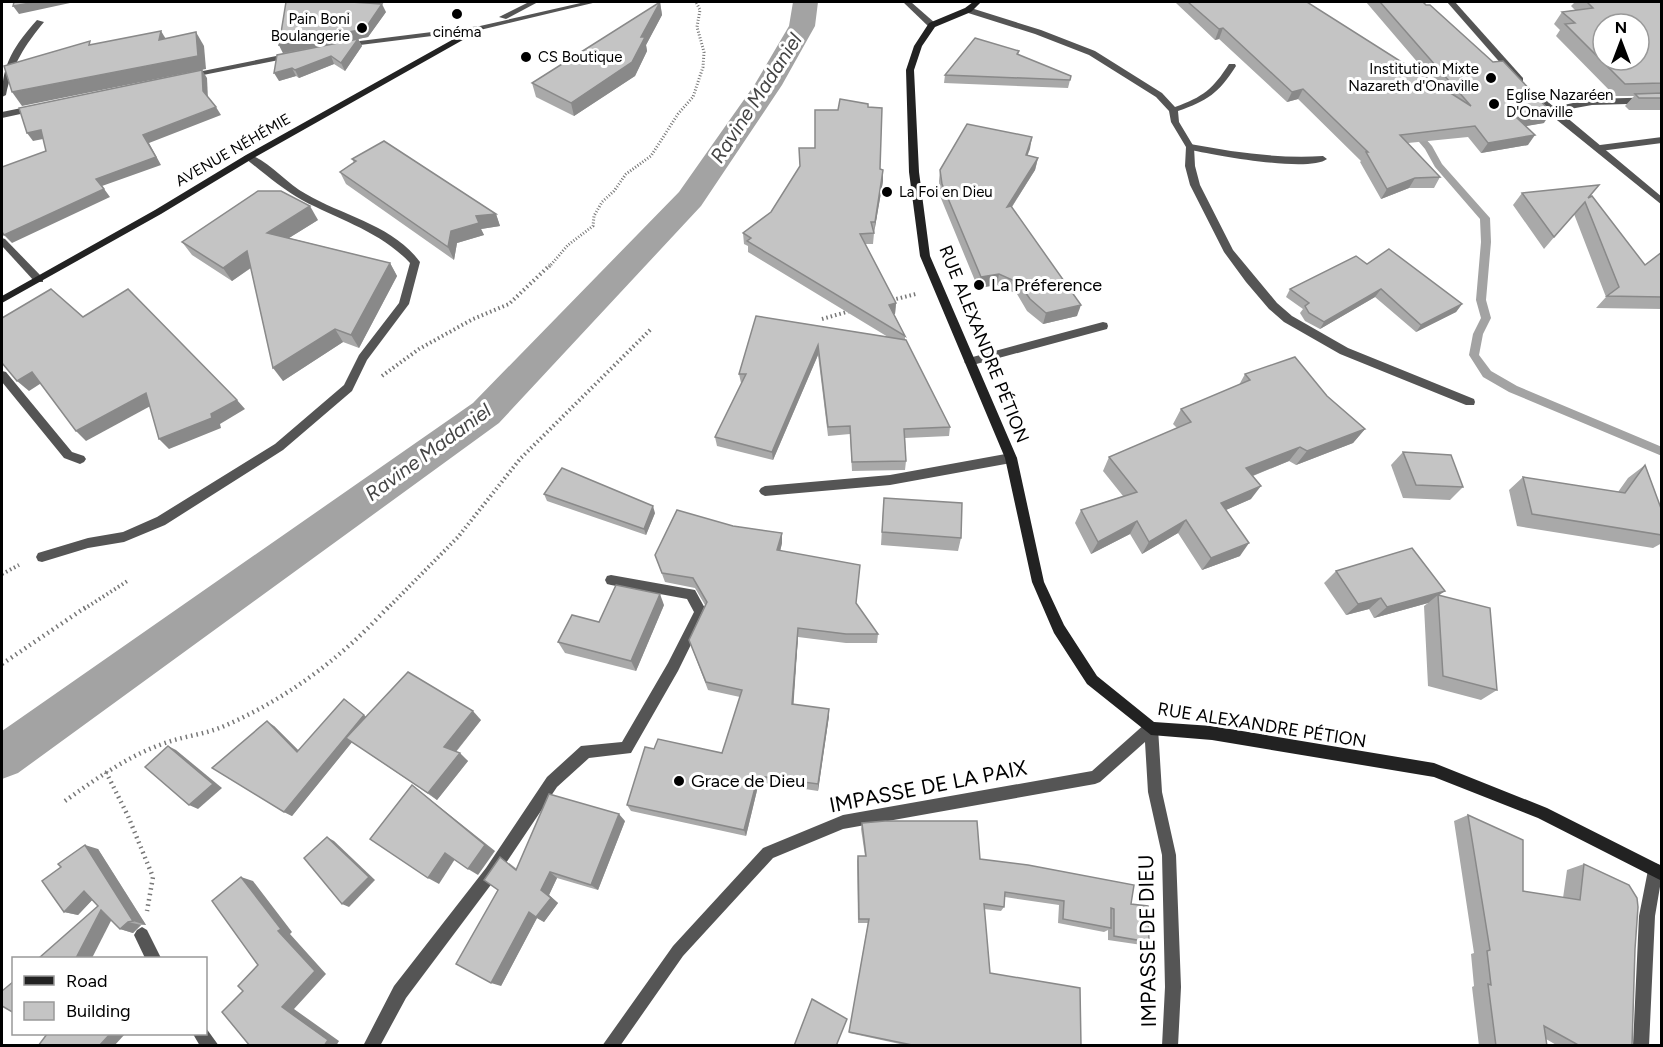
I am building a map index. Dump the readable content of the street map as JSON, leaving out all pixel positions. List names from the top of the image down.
{
  "streets": {
    "street": [
      "AVENUE NÉHÉMIE",
      "RUE ALEXANDRE PÉTION",
      "IMPASSE DE LA PAIX",
      "IMPASSE DE DIEU"
    ]
  },
  "crossings": [
    ["RUE ALEXANDRE PÉTION", "IMPASSE DE LA PAIX"],
    ["RUE ALEXANDRE PÉTION", "IMPASSE DE DIEU"],
    ["IMPASSE DE LA PAIX", "IMPASSE DE DIEU"]
  ],
  "water": ["Ravine Madaniel"],
  "places": [
    "cinéma",
    "Pain Boni Boulangerie",
    "CS Boutique",
    "Institution Mixte Nazareth d'Onaville",
    "Eglise Nazaréen D'Onaville",
    "La Foi en Dieu",
    "La Préference",
    "Grace de Dieu"
  ],
  "legend": ["Road", "Building"],
  "north": "top"
}
